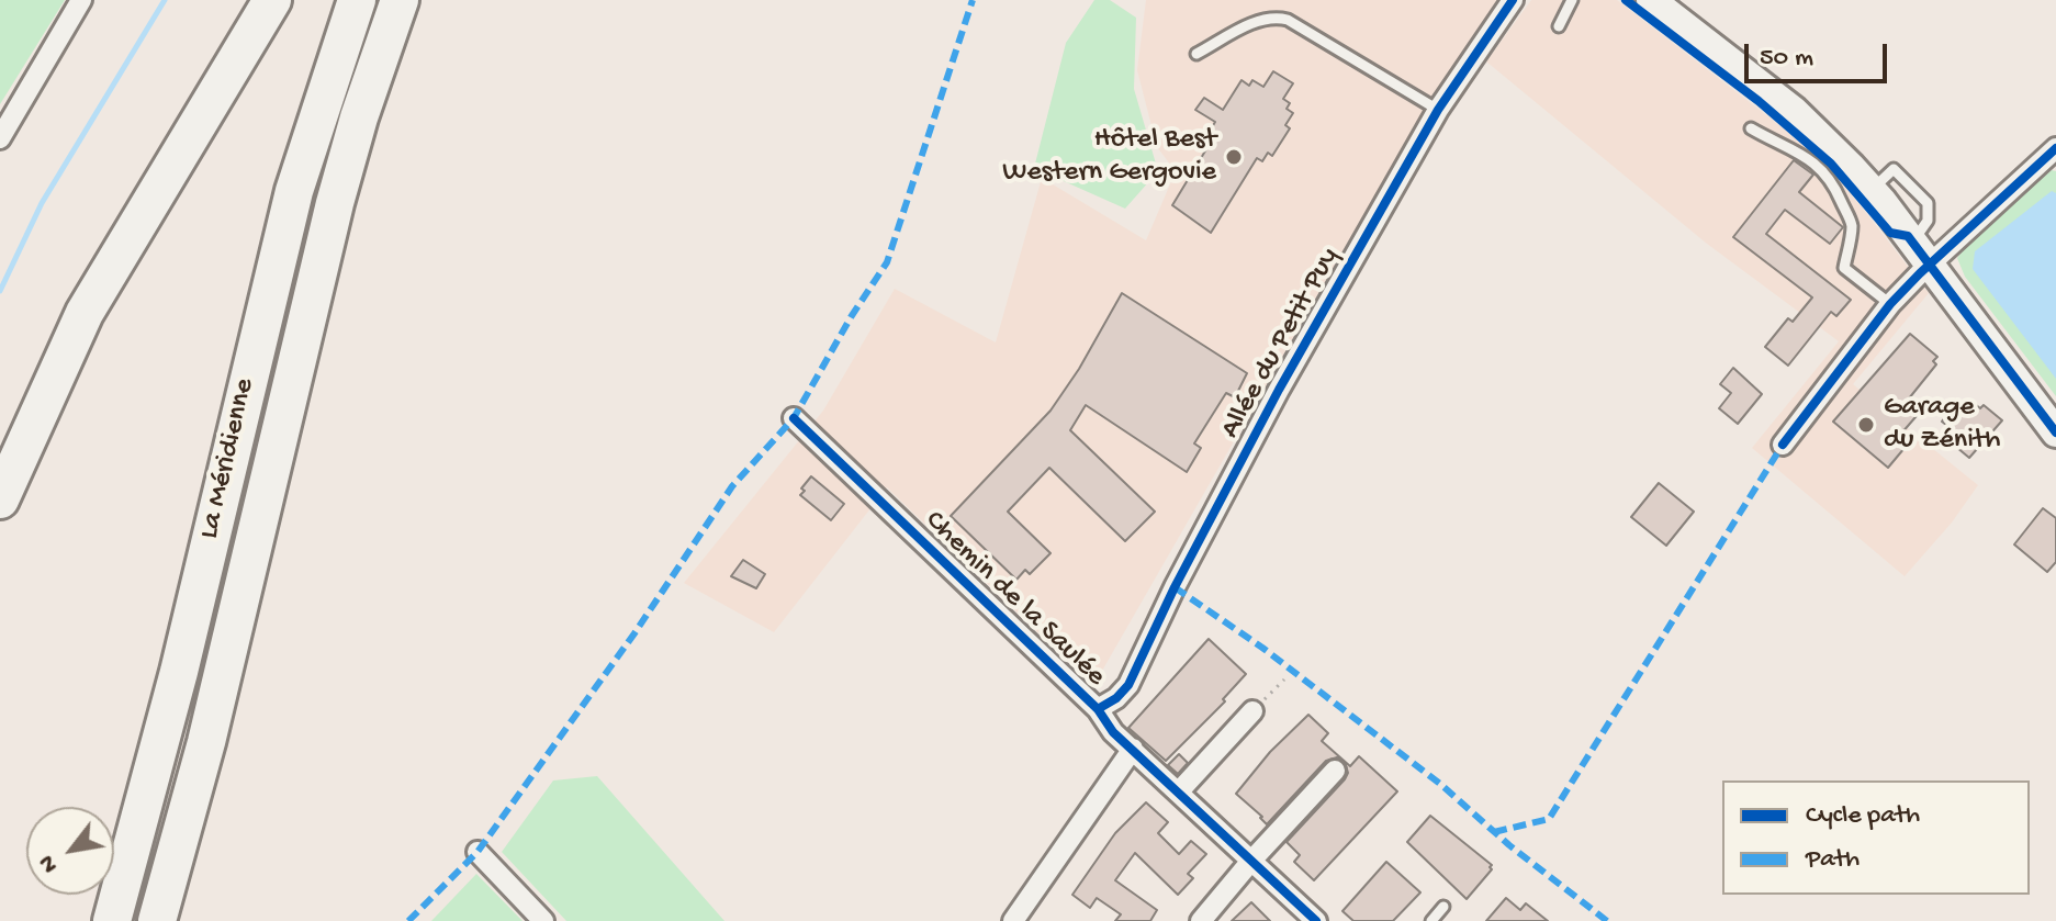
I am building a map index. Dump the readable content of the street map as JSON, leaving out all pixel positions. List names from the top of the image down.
{
  "streets": {
    "highway": ["La Méridienne"],
    "street": ["Allée du Petit Puy", "Chemin de la Saulée"]
  },
  "crossings": [
    ["Allée du Petit Puy", "Chemin de la Saulée"]
  ],
  "places": ["Hôtel Best Western Gergovie", "Garage du Zénith"],
  "legend": ["Cycle path", "Path"],
  "scale_bar": "50 m",
  "north": "bottom left"
}
